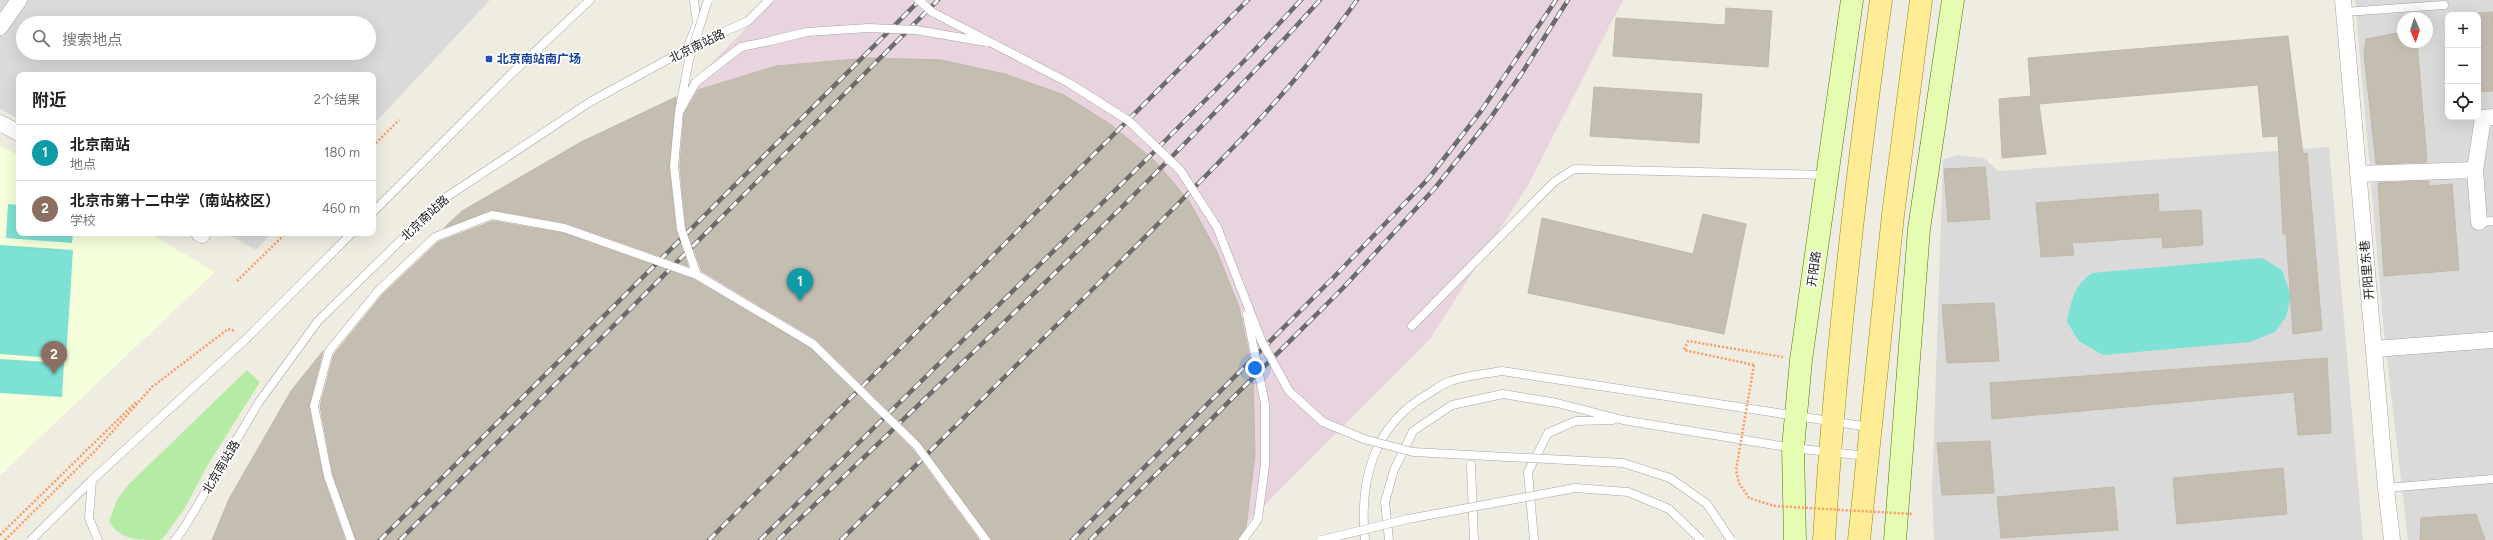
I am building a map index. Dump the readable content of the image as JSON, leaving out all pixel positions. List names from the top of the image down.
{
  "streets": {
    "street": ["开阳路", "开阳里东巷"],
    "lane": ["北京南站路"]
  },
  "places": {
    "transit": ["北京南站南广场"]
  },
  "north": "bottom",
  "page": {
    "map_buttons": ["+", "−"],
    "search": "搜索地点",
    "heading": ["附近", "2个结果"],
    "list": [
      {
        "mark": "1",
        "name": "北京南站",
        "note": "地点",
        "value": "180 m"
      },
      {
        "mark": "2",
        "name": "北京市第十二中学（南站校区）",
        "note": "学校",
        "value": "460 m"
      }
    ],
    "pins": ["1", "2"]
  }
}
